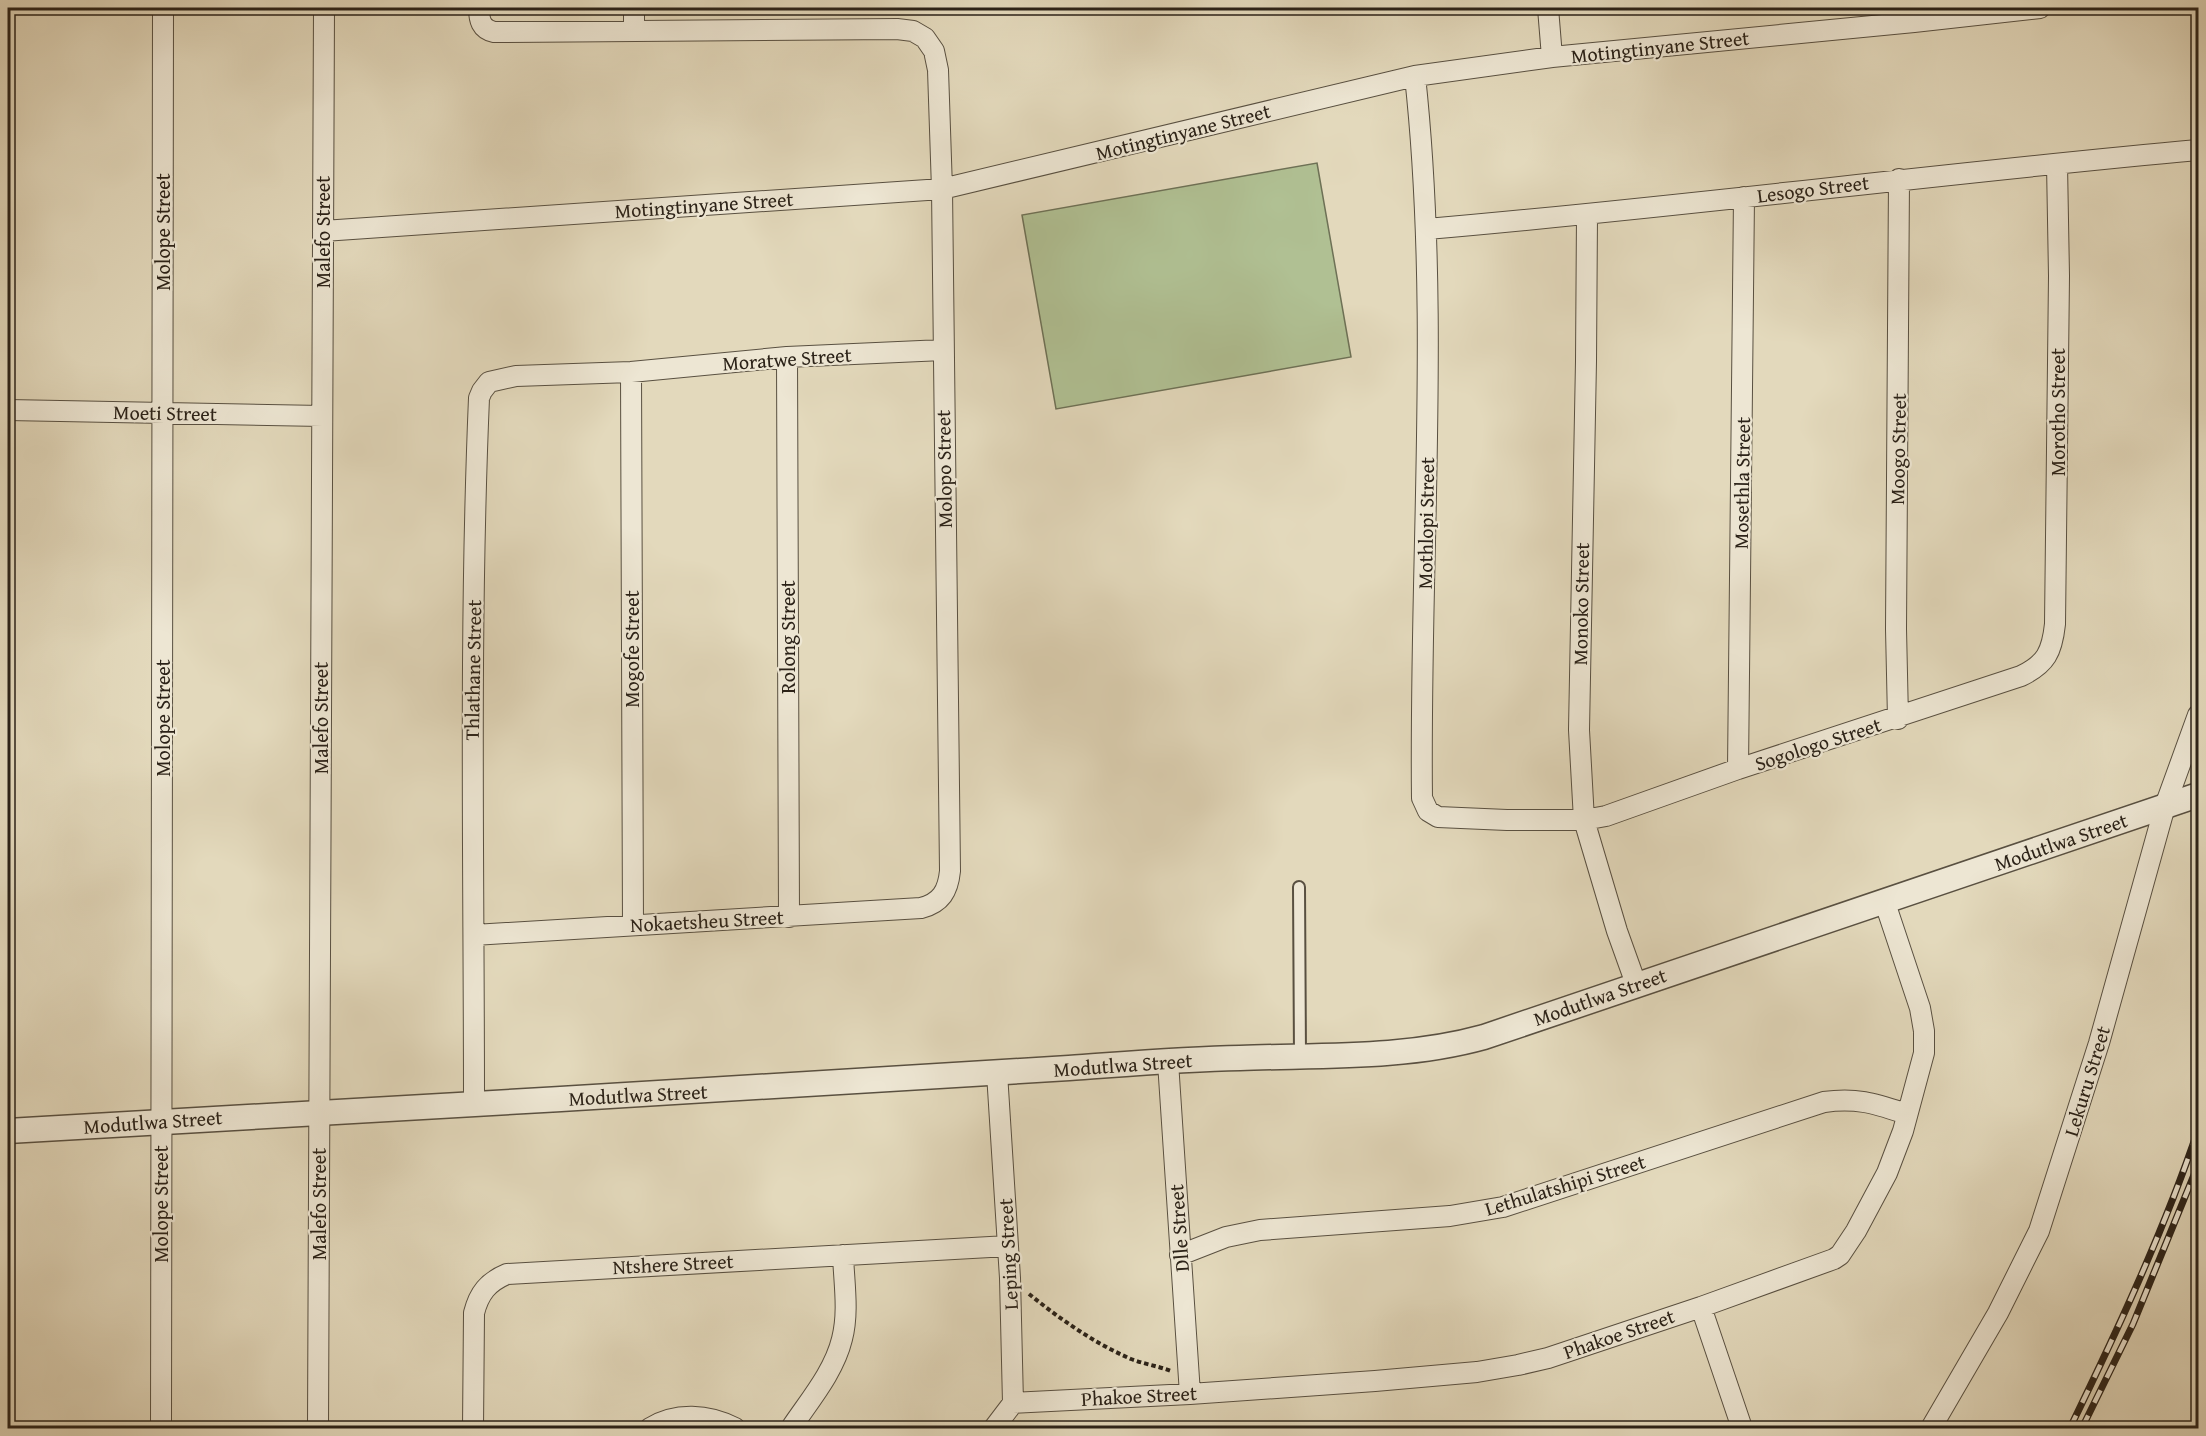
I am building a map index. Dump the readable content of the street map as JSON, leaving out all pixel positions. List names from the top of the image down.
{
  "streets": {
    "street": [
      "Motingtinyane Street",
      "Lesogo Street",
      "Molope Street",
      "Malefo Street",
      "Moratwe Street",
      "Morotho Street",
      "Moeti Street",
      "Moogo Street",
      "Molopo Street",
      "Mosethla Street",
      "Mothlopi Street",
      "Monoko Street",
      "Rolong Street",
      "Mogofe Street",
      "Thlathane Street",
      "Sogologo Street",
      "Modutlwa Street",
      "Nokaetsheu Street",
      "Lekuru Street",
      "Lethulatshipi Street",
      "Dlle Street",
      "Leping Street",
      "Ntshere Street",
      "Phakoe Street"
    ]
  },
  "crossings": [
    ["Motingtinyane Street", "Malefo Street"],
    ["Motingtinyane Street", "Molopo Street"],
    ["Motingtinyane Street", "Mothlopi Street"],
    ["Lesogo Street", "Morotho Street"],
    ["Lesogo Street", "Moogo Street"],
    ["Lesogo Street", "Mosethla Street"],
    ["Lesogo Street", "Mothlopi Street"],
    ["Lesogo Street", "Monoko Street"],
    ["Molope Street", "Moeti Street"],
    ["Molope Street", "Modutlwa Street"],
    ["Malefo Street", "Moeti Street"],
    ["Malefo Street", "Modutlwa Street"],
    ["Moratwe Street", "Molopo Street"],
    ["Moratwe Street", "Rolong Street"],
    ["Moratwe Street", "Mogofe Street"],
    ["Moratwe Street", "Thlathane Street"],
    ["Morotho Street", "Sogologo Street"],
    ["Moogo Street", "Sogologo Street"],
    ["Molopo Street", "Nokaetsheu Street"],
    ["Mosethla Street", "Sogologo Street"],
    ["Mothlopi Street", "Monoko Street"],
    ["Mothlopi Street", "Sogologo Street"],
    ["Monoko Street", "Sogologo Street"],
    ["Monoko Street", "Modutlwa Street"],
    ["Rolong Street", "Nokaetsheu Street"],
    ["Mogofe Street", "Thlathane Street"],
    ["Mogofe Street", "Nokaetsheu Street"],
    ["Thlathane Street", "Modutlwa Street"],
    ["Thlathane Street", "Nokaetsheu Street"],
    ["Modutlwa Street", "Lekuru Street"],
    ["Modutlwa Street", "Dlle Street"],
    ["Modutlwa Street", "Leping Street"],
    ["Modutlwa Street", "Phakoe Street"],
    ["Lethulatshipi Street", "Dlle Street"],
    ["Lethulatshipi Street", "Phakoe Street"],
    ["Dlle Street", "Phakoe Street"],
    ["Leping Street", "Ntshere Street"],
    ["Leping Street", "Phakoe Street"]
  ]
}
